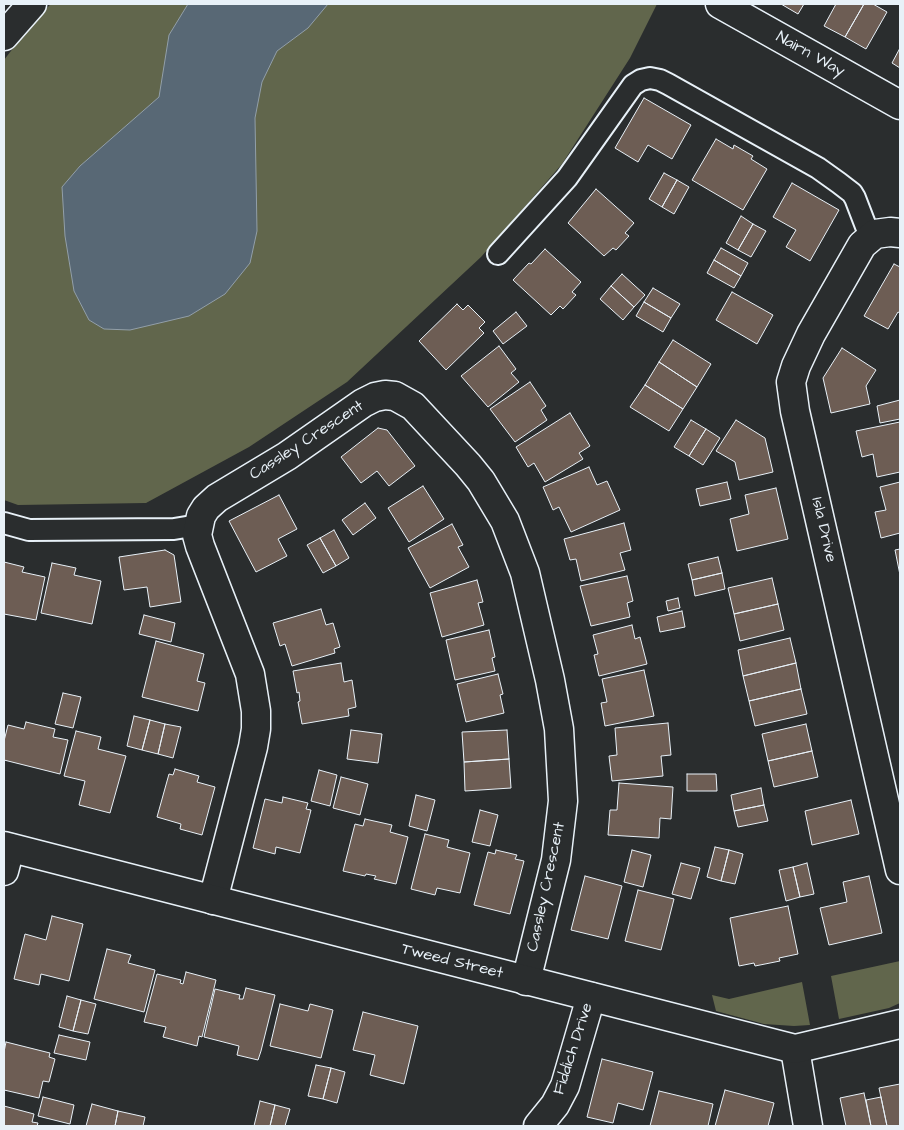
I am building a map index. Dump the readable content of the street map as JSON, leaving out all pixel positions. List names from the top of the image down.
{
  "streets": {
    "street": [
      "Nairn Way",
      "Cassley Crescent",
      "Isla Drive",
      "Tweed Street",
      "Fiddich Drive"
    ]
  },
  "crossings": [
    ["Cassley Crescent", "Tweed Street"],
    ["Tweed Street", "Fiddich Drive"]
  ]
}
